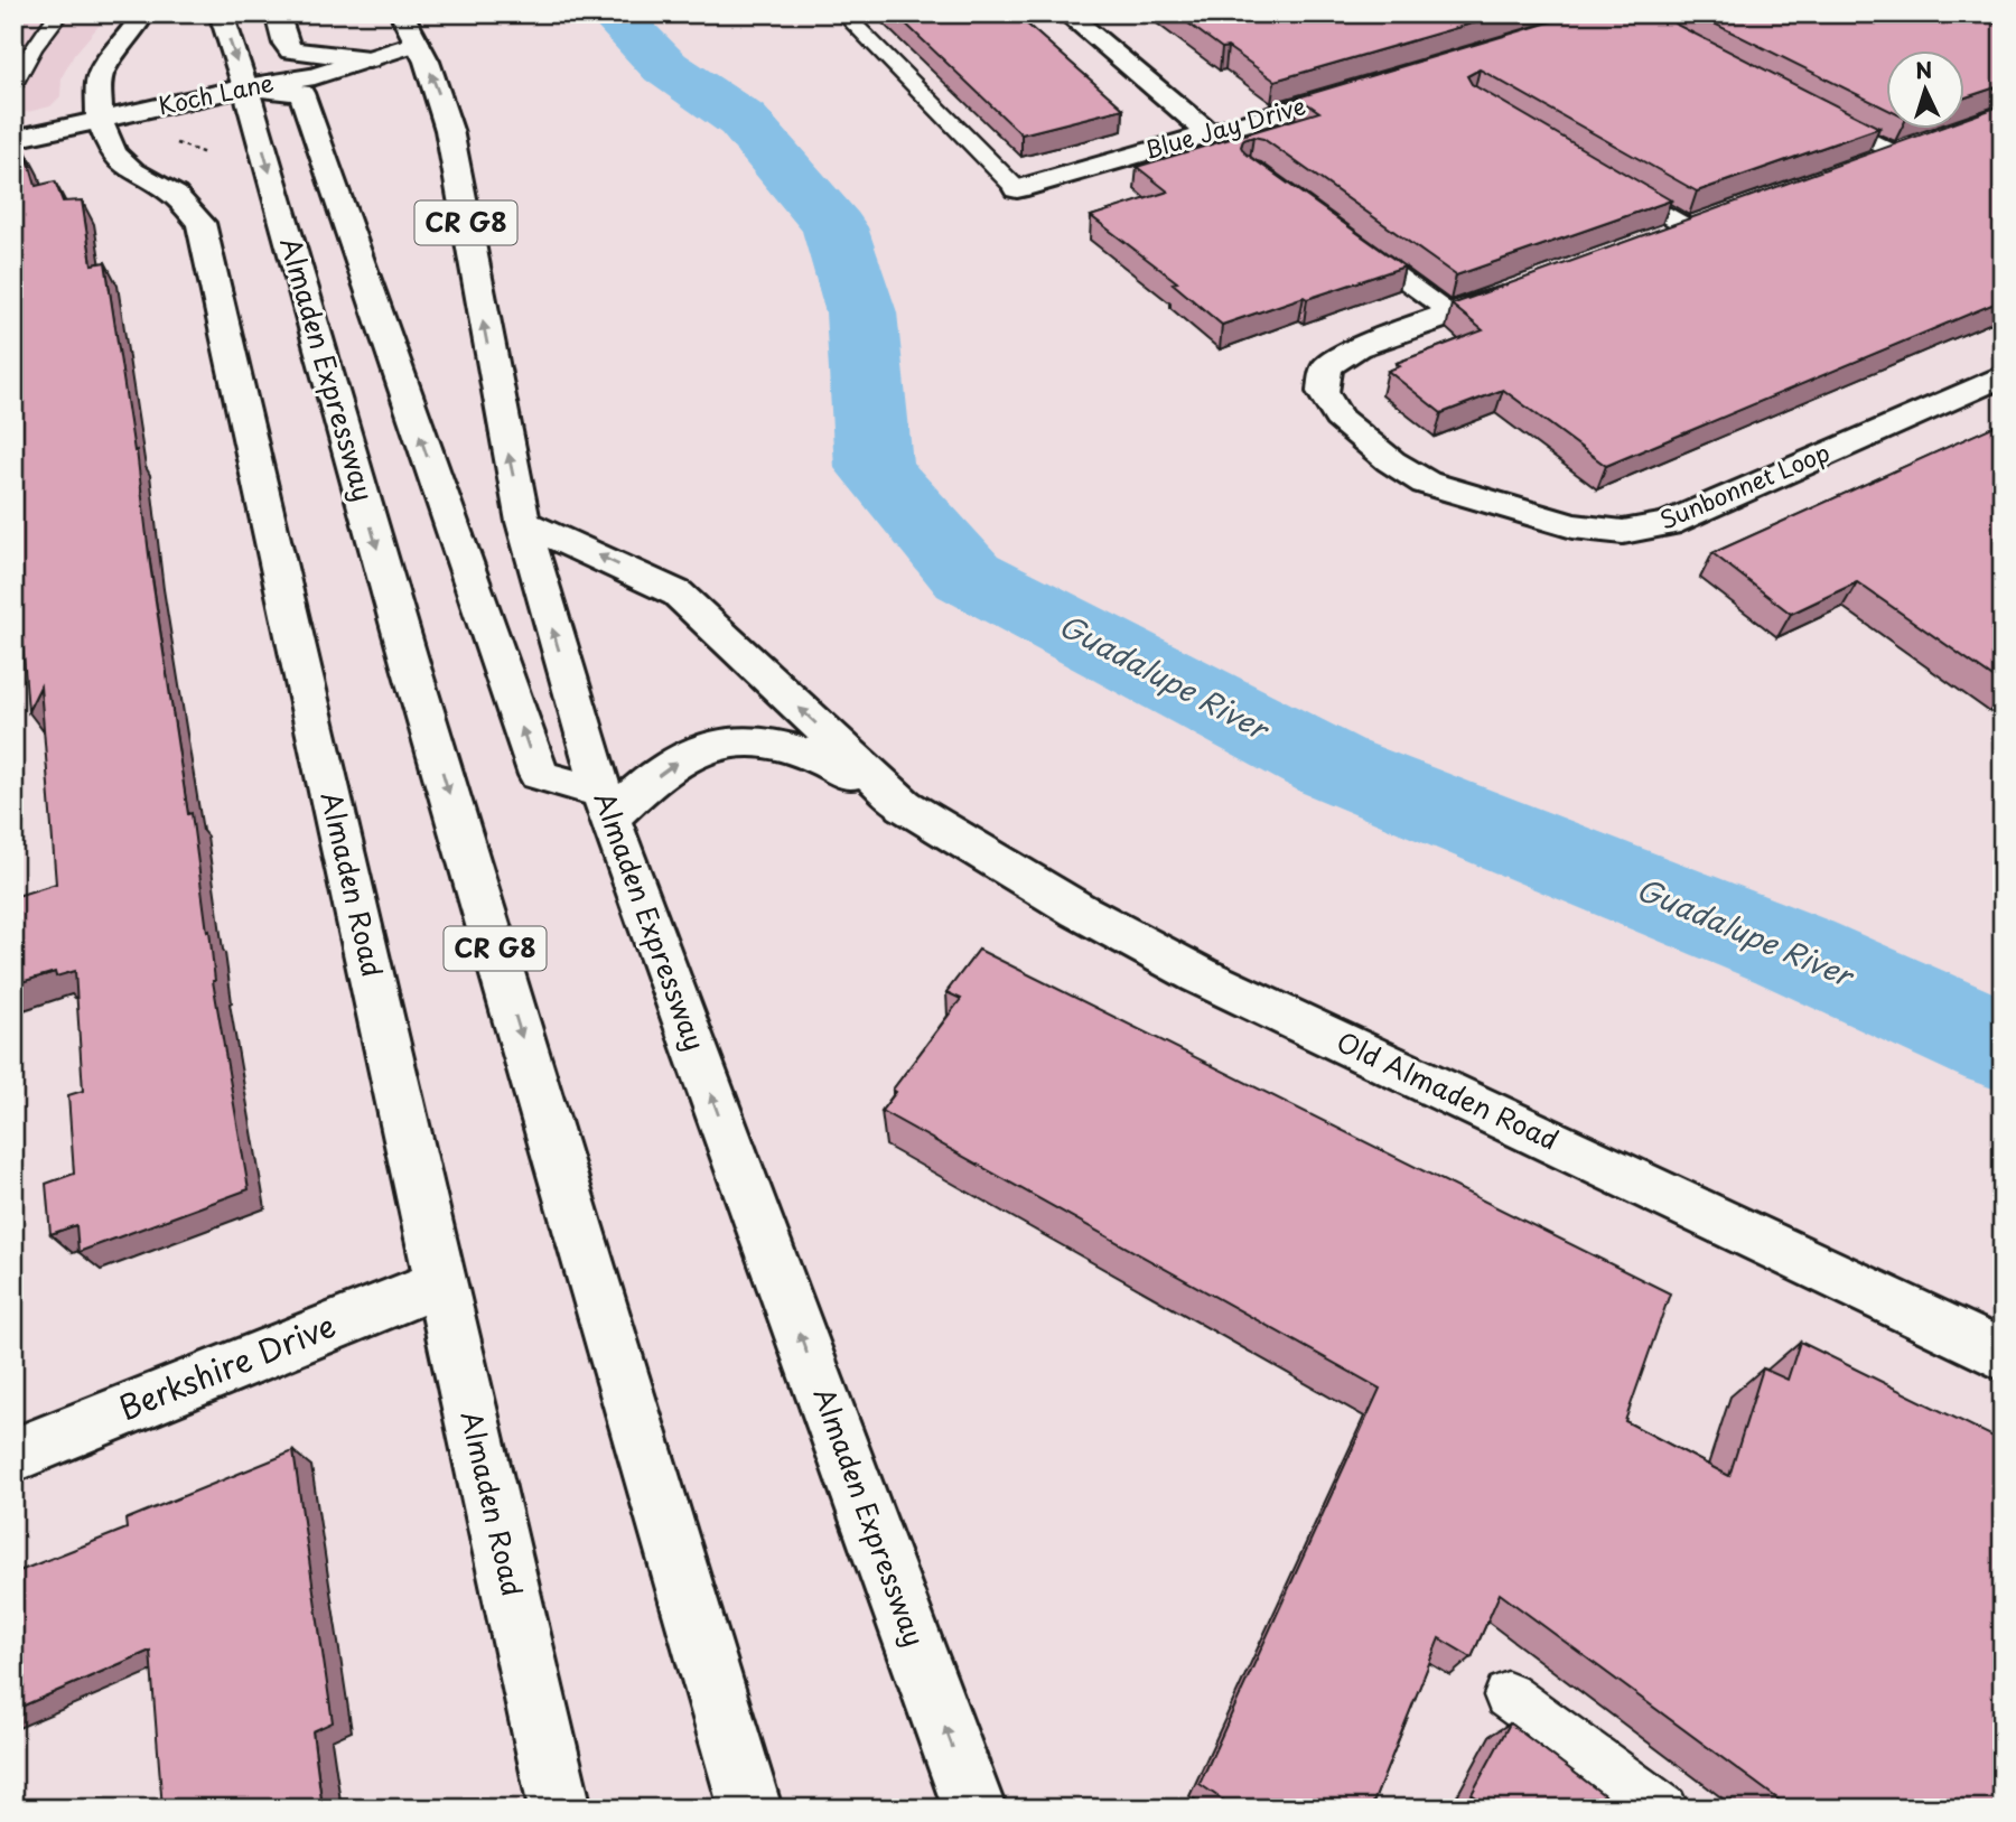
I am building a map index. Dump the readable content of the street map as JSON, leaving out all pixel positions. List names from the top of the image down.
{
  "streets": {
    "main road": [
      "Koch Lane",
      "Blue Jay Drive",
      "CR G8",
      "Almaden Expressway",
      "Sunbonnet Loop",
      "Almaden Road",
      "Old Almaden Road",
      "Berkshire Drive"
    ]
  },
  "crossings": [
    ["Koch Lane", "Almaden Expressway"],
    ["Koch Lane", "Almaden Road"],
    ["Almaden Road", "Berkshire Drive"]
  ],
  "water": ["Guadalupe River"],
  "north": "top"
}
